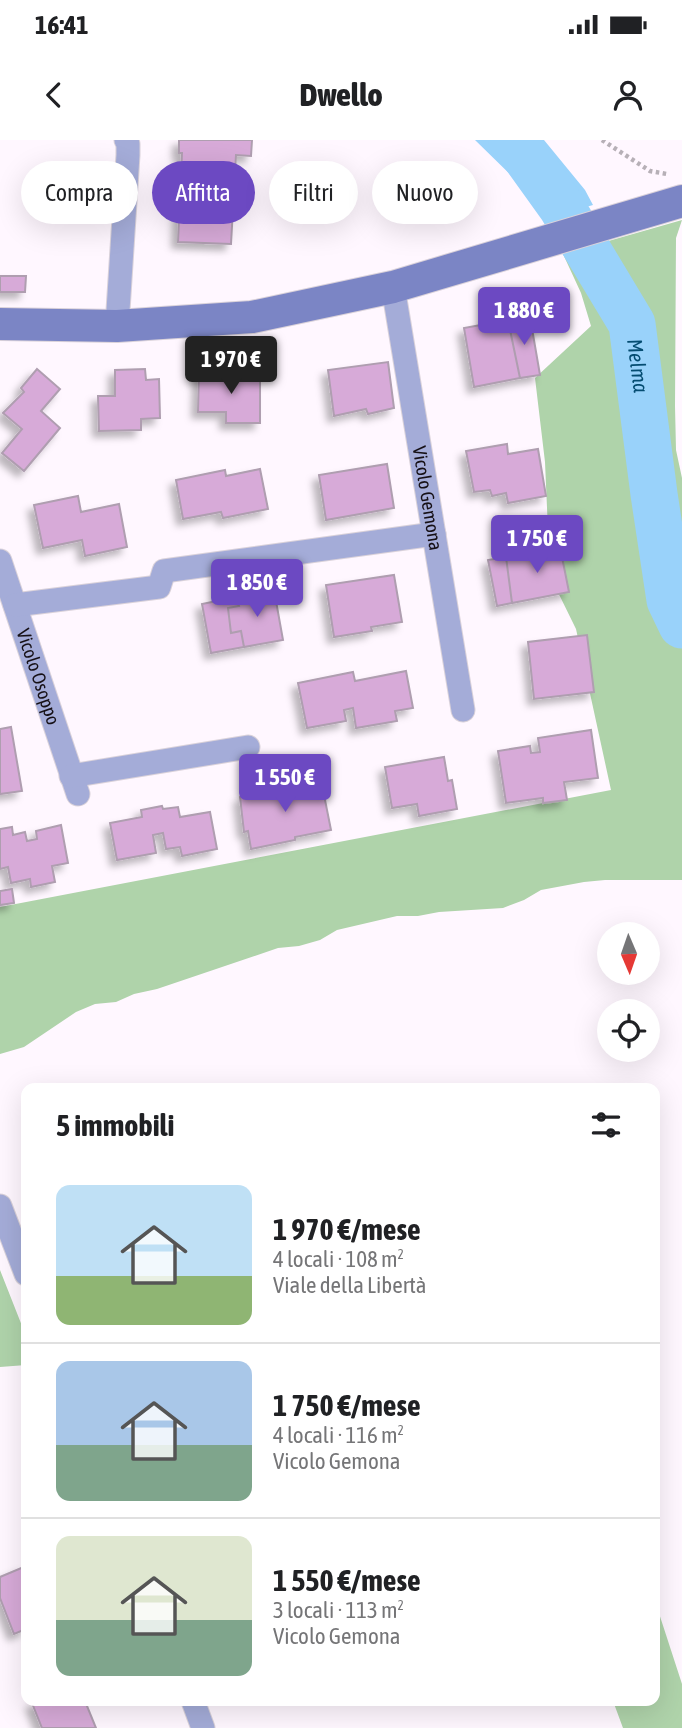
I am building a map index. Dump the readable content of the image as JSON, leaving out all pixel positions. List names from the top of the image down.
{
  "streets": {
    "street": ["Vicolo Gemona", "Vicolo Osoppo"]
  },
  "water": ["Melma"],
  "north": "bottom",
  "page": {
    "status": "16:41",
    "header": "Dwello",
    "chip": [
      "Compra",
      "Affitta",
      "Filtri",
      "Nuovo"
    ],
    "price": [
      "1 880 €",
      "1 970 €",
      "1 750 €",
      "1 850 €",
      "1 550 €"
    ],
    "heading": "5 immobili",
    "list": [
      {
        "name": "1 970 €/mese",
        "note": "4 locali · 108 m² · Viale della Libertà"
      },
      {
        "name": "1 750 €/mese",
        "note": "4 locali · 116 m² · Vicolo Gemona"
      },
      {
        "name": "1 550 €/mese",
        "note": "3 locali · 113 m² · Vicolo Gemona"
      }
    ]
  }
}
